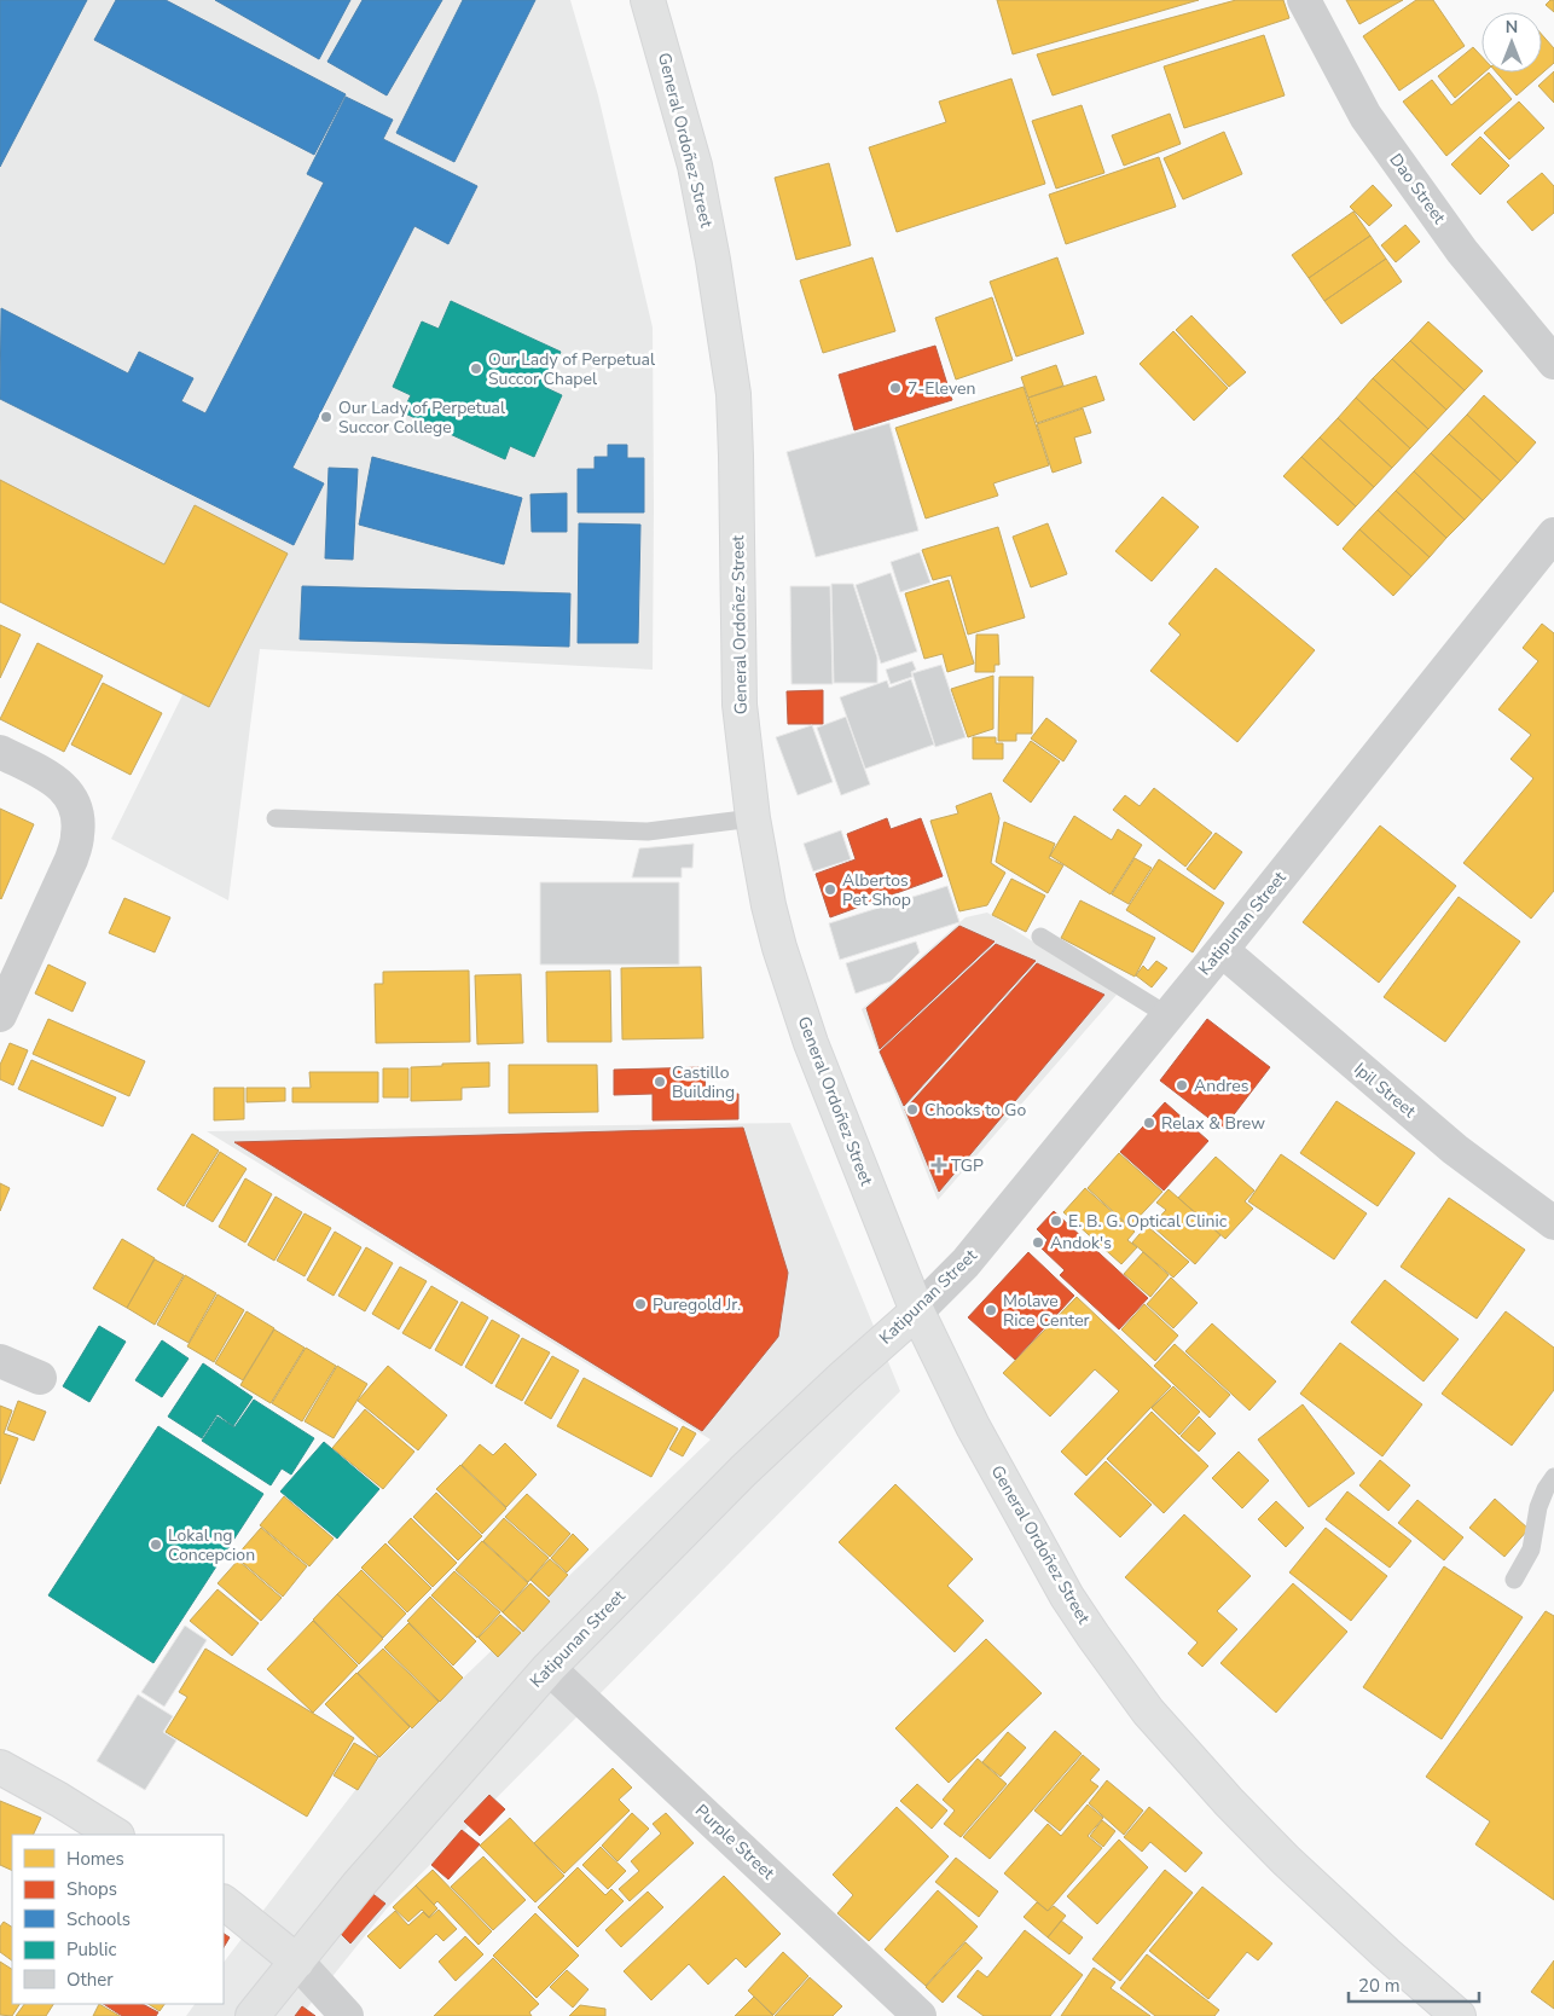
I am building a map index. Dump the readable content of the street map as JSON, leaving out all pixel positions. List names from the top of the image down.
{
  "streets": {
    "main road": ["General Ordoñez Street", "Katipunan Street"],
    "street": ["Dao Street", "Ipil Street", "Purple Street"]
  },
  "crossings": [
    ["General Ordoñez Street", "Katipunan Street"],
    ["Katipunan Street", "Ipil Street"],
    ["Katipunan Street", "Purple Street"]
  ],
  "places": {
    "other": [
      "Our Lady of Perpetual Succor Chapel",
      "7-Eleven",
      "Our Lady of Perpetual Succor College",
      "Albertos Pet Shop",
      "Castillo Building",
      "Andres",
      "Chooks to Go",
      "Relax & Brew",
      "E. B. G. Optical Clinic",
      "Andok's",
      "Puregold Jr.",
      "Molave Rice Center",
      "Lokal ng Concepcion"
    ],
    "health": ["TGP"]
  },
  "legend": [
    "Homes",
    "Shops",
    "Schools",
    "Public",
    "Other"
  ],
  "scale_bar": "20 m",
  "north": "top"
}
